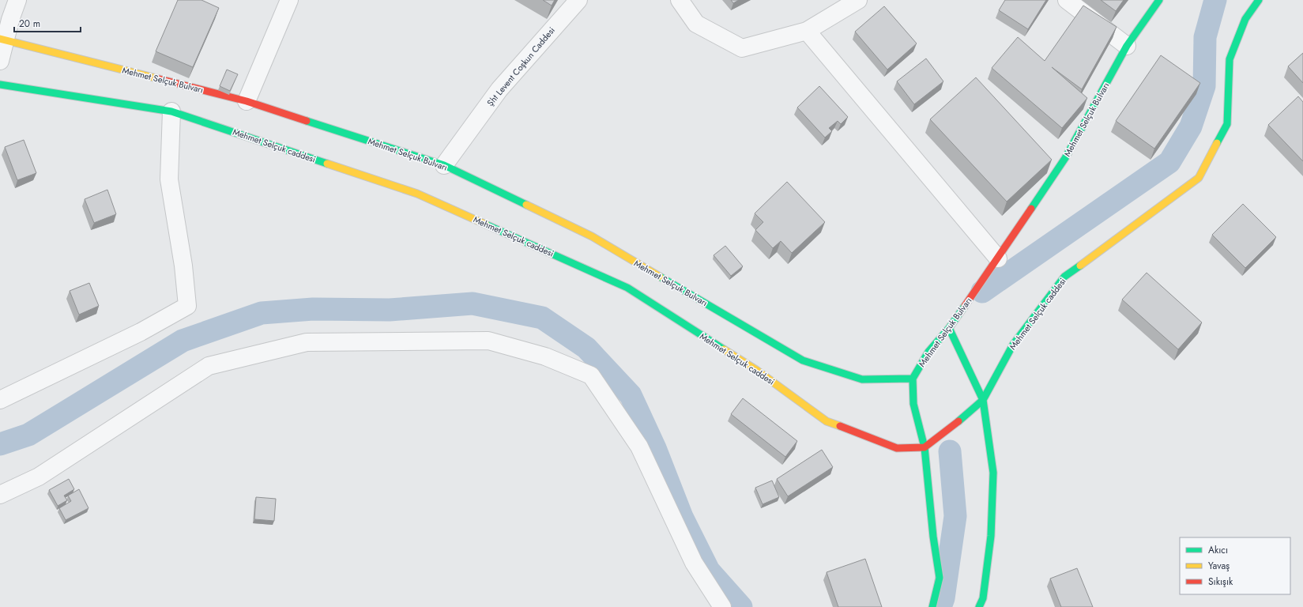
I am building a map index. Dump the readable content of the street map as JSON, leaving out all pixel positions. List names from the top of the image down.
{
  "streets": {
    "main road": ["Mehmet Selçuk Bulvarı", "Mehmet Selçuk caddesi"],
    "street": ["Şht Levent Coşkun Caddesi"]
  },
  "crossings": [
    ["Şht Levent Coşkun Caddesi", "Mehmet Selçuk Bulvarı"]
  ],
  "legend": ["Akıcı", "Yavaş", "Sıkışık"],
  "scale_bar": "20 m"
}
